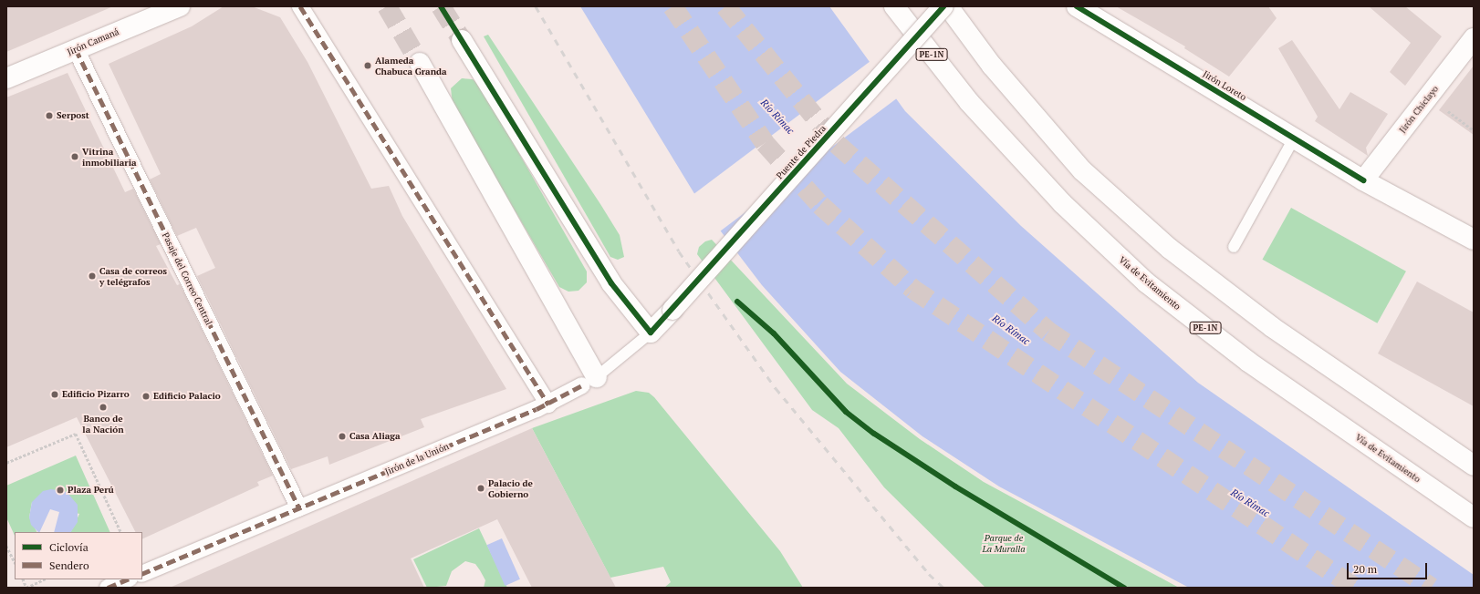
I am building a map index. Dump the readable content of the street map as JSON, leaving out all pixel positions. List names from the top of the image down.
{
  "streets": {
    "main road": [
      "Jirón Camaná",
      "PE-1N",
      "Jirón Loreto",
      "Jirón Chiclayo",
      "Puente de Piedra",
      "Vía de Evitamiento",
      "Jirón de la Unión"
    ],
    "street": ["Pasaje del Correo Central"]
  },
  "crossings": [
    ["Jirón Camaná", "Pasaje del Correo Central"],
    ["Jirón Loreto", "Jirón Chiclayo"],
    ["Puente de Piedra", "Jirón de la Unión"],
    ["Pasaje del Correo Central", "Jirón de la Unión"]
  ],
  "water": ["Río Rímac"],
  "parks": ["Parque de La Muralla"],
  "places": [
    "Alameda Chabuca Granda",
    "Serpost",
    "Vitrina inmobiliaria",
    "Casa de correos y telégrafos",
    "Edificio Pizarro",
    "Edificio Palacio",
    "Banco de la Nación",
    "Casa Aliaga",
    "Palacio de Gobierno",
    "Plaza Perú"
  ],
  "legend": ["Ciclovía", "Sendero"],
  "scale_bar": "20 m"
}
